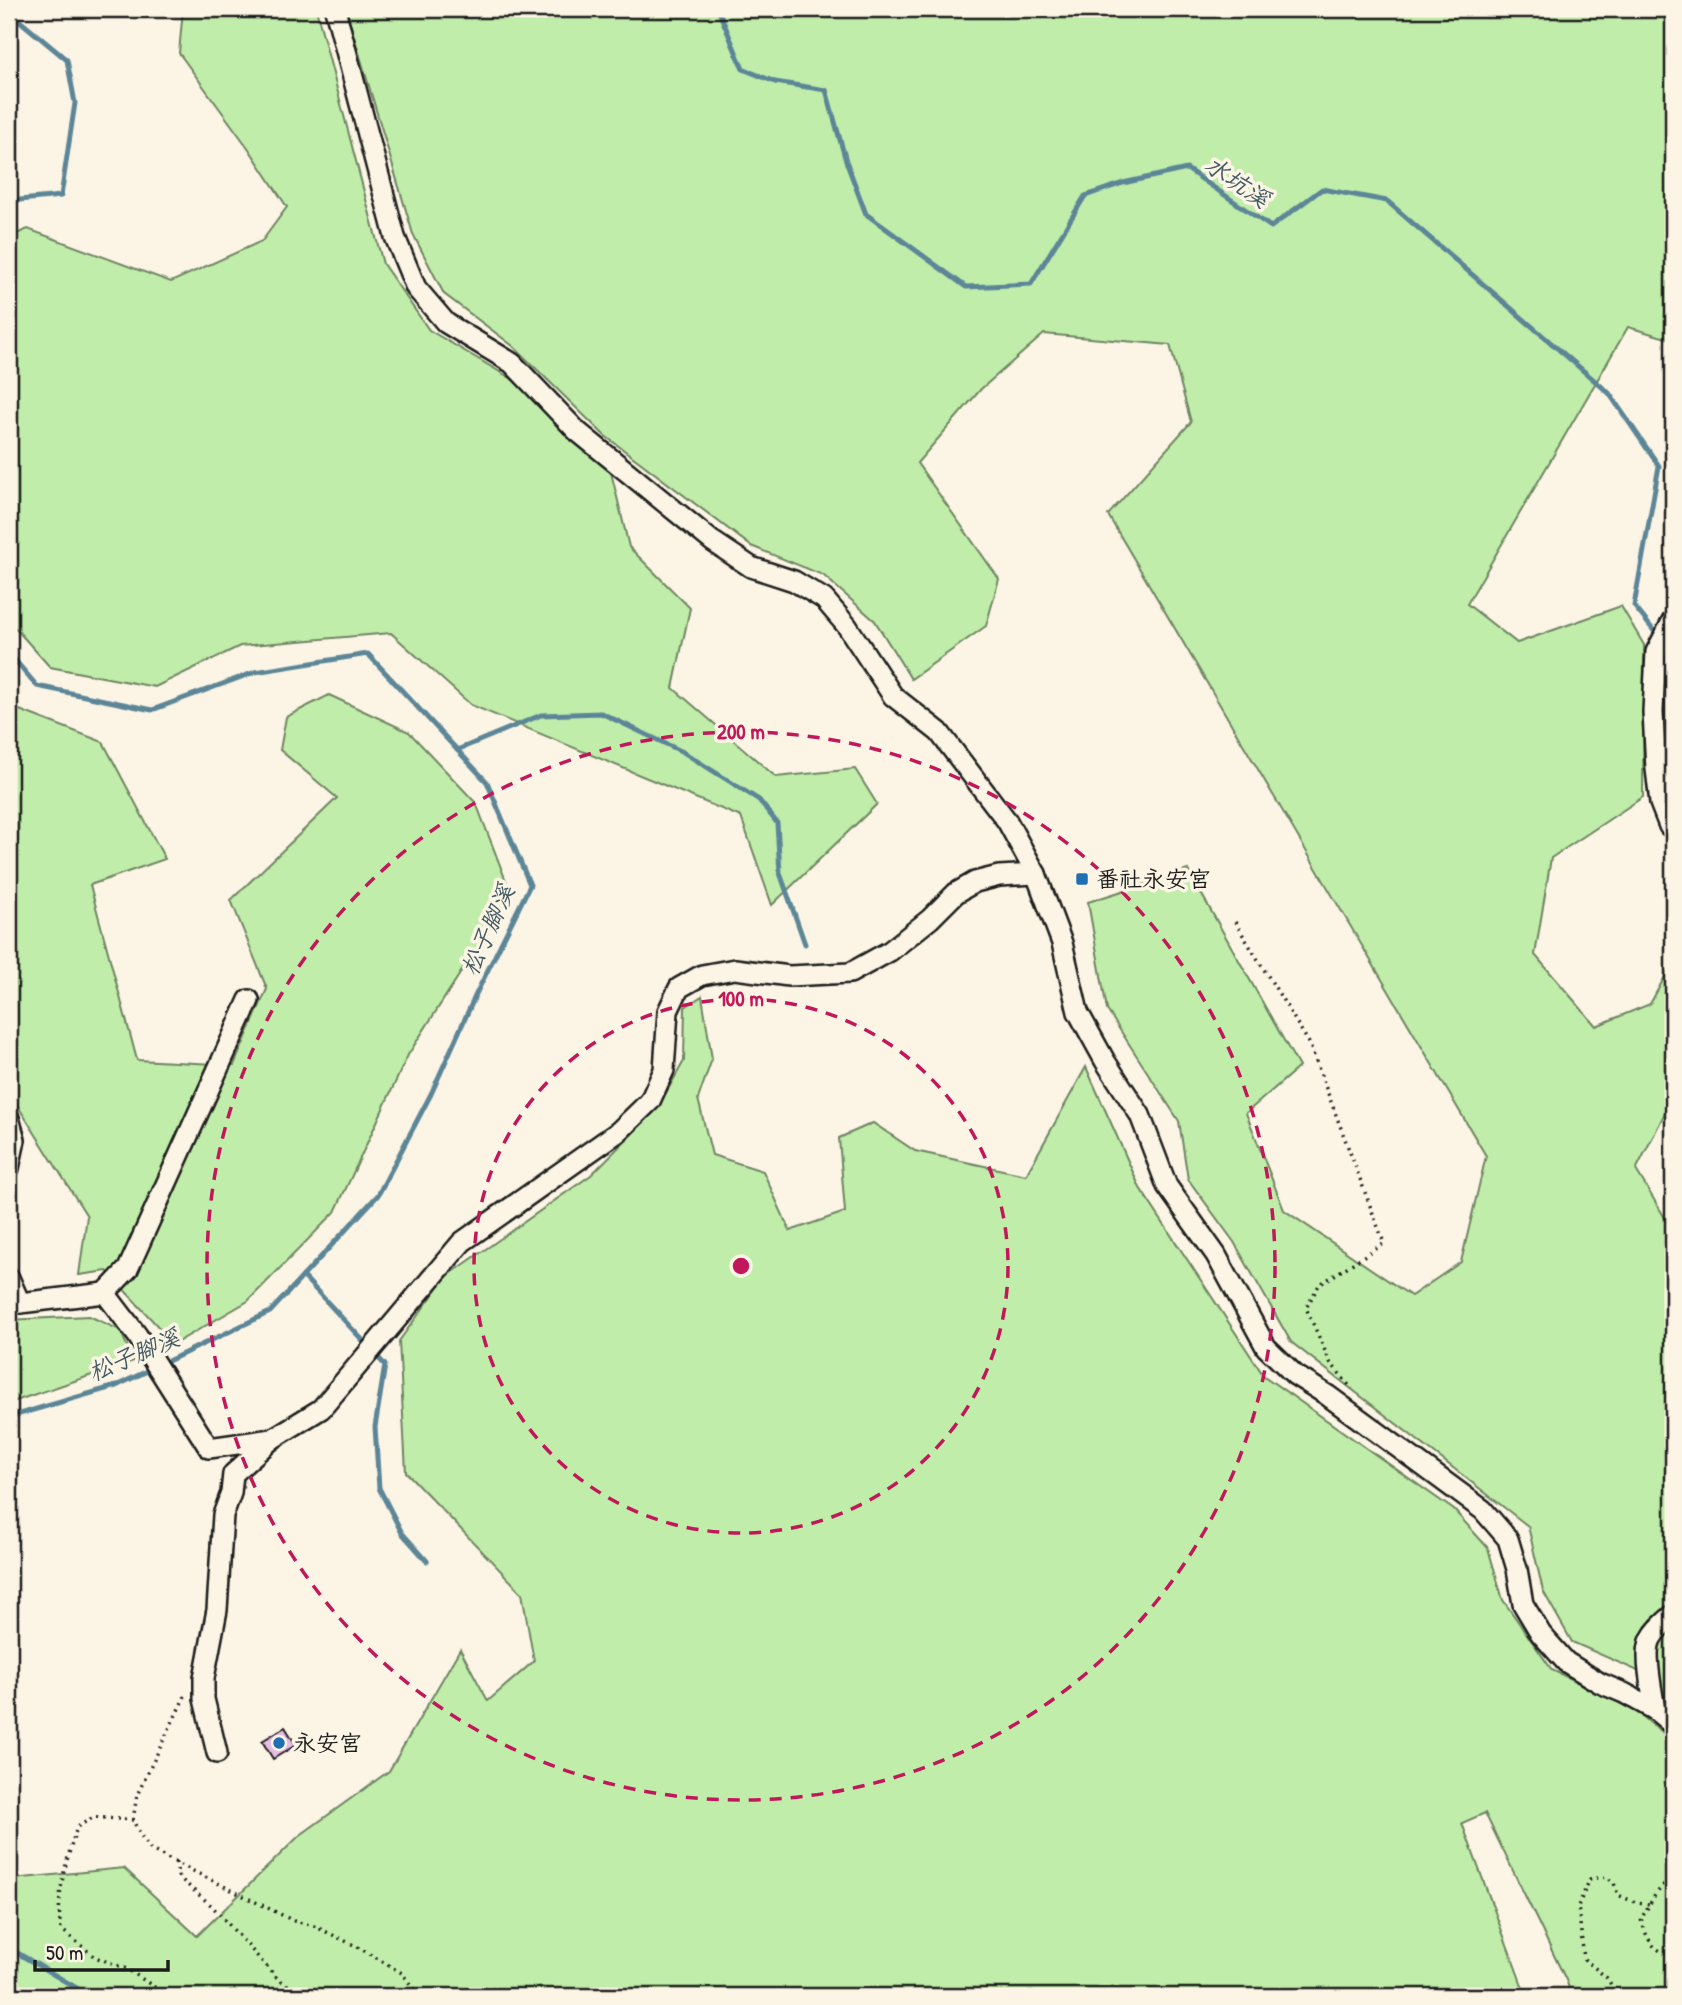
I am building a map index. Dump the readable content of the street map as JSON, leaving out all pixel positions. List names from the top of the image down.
{
  "water": ["水坑溪", "松子腳溪"],
  "places": {
    "transit": ["番社永安宮"],
    "other": ["永安宮"]
  },
  "scale_bar": "50 m",
  "rings": ["200 m", "100 m"]
}
